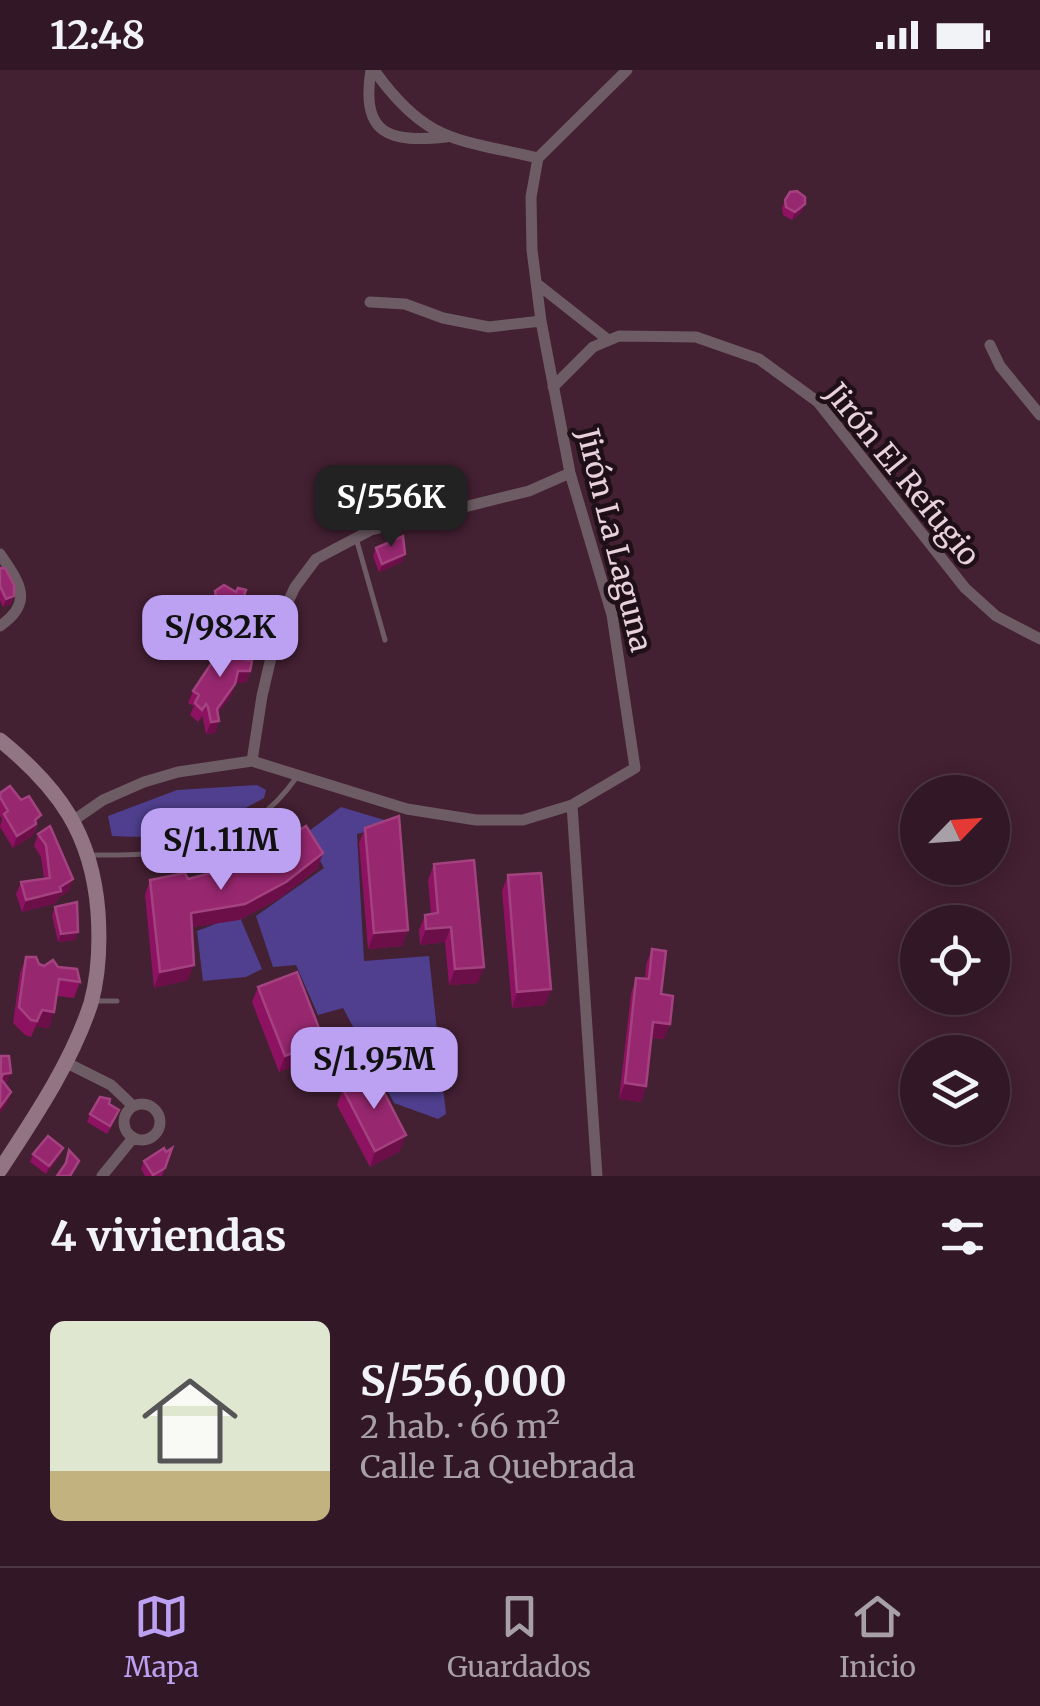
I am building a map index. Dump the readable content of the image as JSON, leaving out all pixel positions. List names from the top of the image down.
{
  "streets": {
    "street": ["Jirón El Refugio", "Jirón La Laguna"]
  },
  "north": "top right",
  "page": {
    "status": "12:48",
    "price": [
      "S/556K",
      "S/982K",
      "S/1.11M",
      "S/1.95M"
    ],
    "heading": "4 viviendas",
    "list": [
      {
        "name": "S/556,000",
        "note": "2 hab. · 66 m² · Calle La Quebrada"
      }
    ],
    "tabs": ["Mapa", "Guardados", "Inicio"]
  }
}
